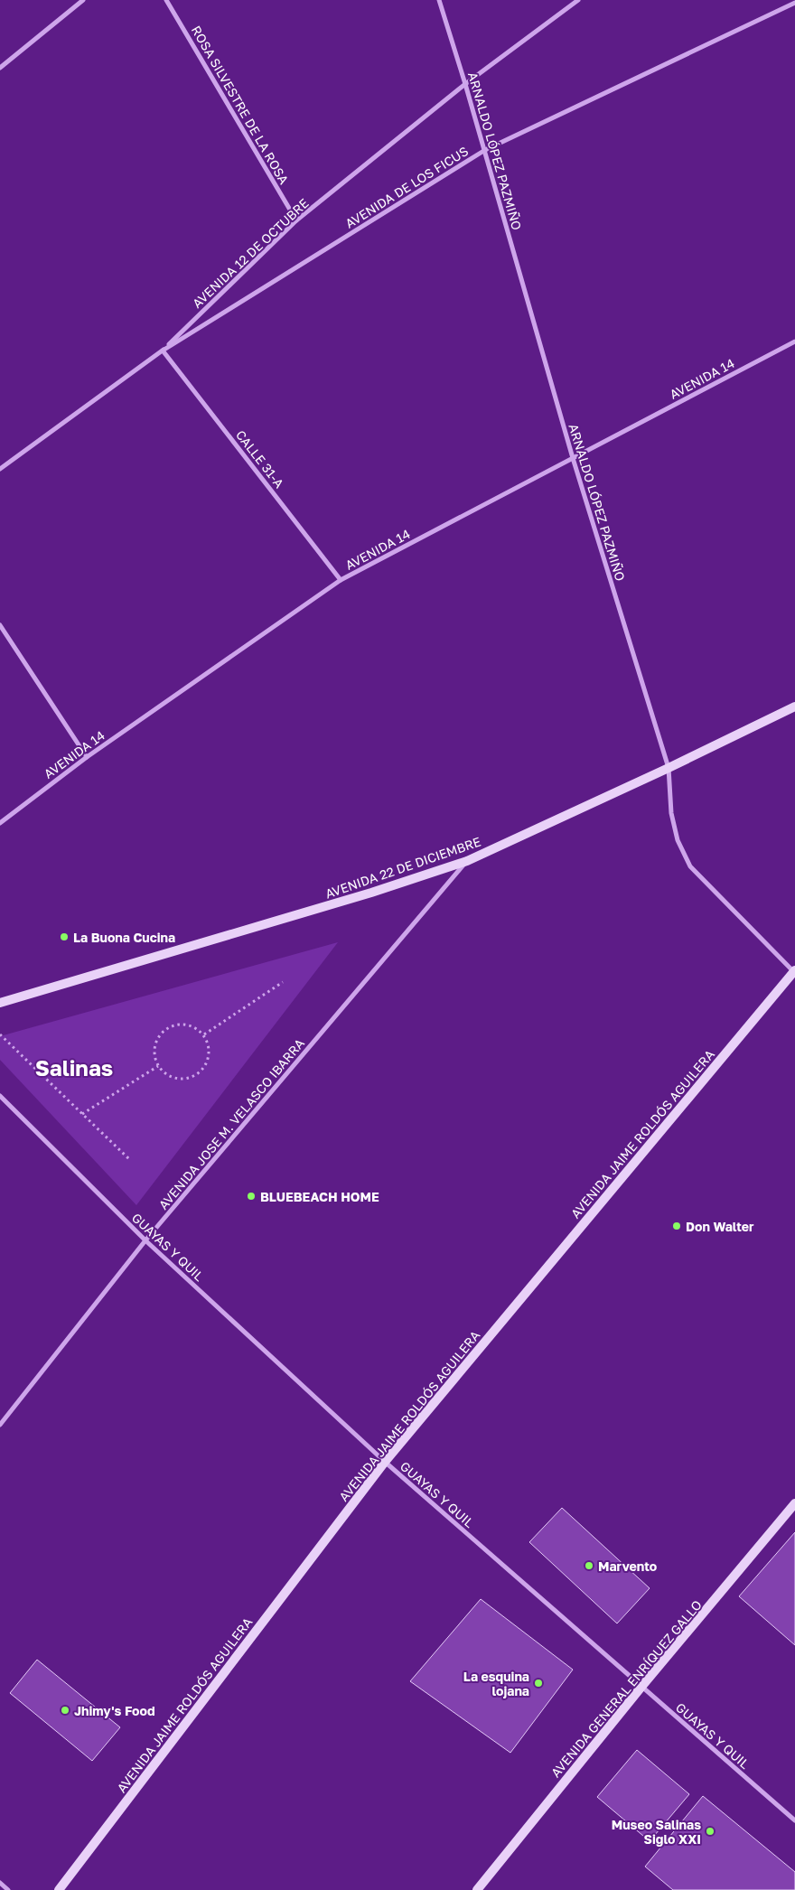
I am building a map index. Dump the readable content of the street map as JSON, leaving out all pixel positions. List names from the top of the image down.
{
  "streets": {
    "main road": ["AVENIDA 22 DE DICIEMBRE", "AVENIDA JAIME ROLDÓS AGUILERA", "AVENIDA GENERAL ENRÍQUEZ GALLO"],
    "street": [
      "ROSA SILVESTRE DE LA ROSA",
      "ARNALDO LÓPEZ PAZMIÑO",
      "AVENIDA DE LOS FICUS",
      "AVENIDA 12 DE OCTUBRE",
      "AVENIDA 14",
      "CALLE 31-A",
      "AVENIDA JOSE M. VELASCO IBARRA",
      "GUAYAS Y QUIL"
    ]
  },
  "crossings": [
    ["ROSA SILVESTRE DE LA ROSA", "AVENIDA 12 DE OCTUBRE"],
    ["ARNALDO LÓPEZ PAZMIÑO", "AVENIDA DE LOS FICUS"],
    ["ARNALDO LÓPEZ PAZMIÑO", "AVENIDA 12 DE OCTUBRE"],
    ["ARNALDO LÓPEZ PAZMIÑO", "AVENIDA 14"],
    ["ARNALDO LÓPEZ PAZMIÑO", "AVENIDA 22 DE DICIEMBRE"],
    ["ARNALDO LÓPEZ PAZMIÑO", "AVENIDA JAIME ROLDÓS AGUILERA"],
    ["AVENIDA DE LOS FICUS", "AVENIDA 12 DE OCTUBRE"],
    ["AVENIDA DE LOS FICUS", "CALLE 31-A"],
    ["AVENIDA 12 DE OCTUBRE", "CALLE 31-A"],
    ["AVENIDA 14", "CALLE 31-A"],
    ["AVENIDA 22 DE DICIEMBRE", "AVENIDA JOSE M. VELASCO IBARRA"],
    ["AVENIDA JOSE M. VELASCO IBARRA", "GUAYAS Y QUIL"],
    ["AVENIDA JAIME ROLDÓS AGUILERA", "GUAYAS Y QUIL"],
    ["GUAYAS Y QUIL", "AVENIDA GENERAL ENRÍQUEZ GALLO"]
  ],
  "districts": ["Salinas"],
  "places": [
    "La Buona Cucina",
    "BLUEBEACH HOME",
    "Don Walter",
    "Marvento",
    "La esquina lojana",
    "Jhimy's Food",
    "Museo Salinas Siglo XXI"
  ]
}
